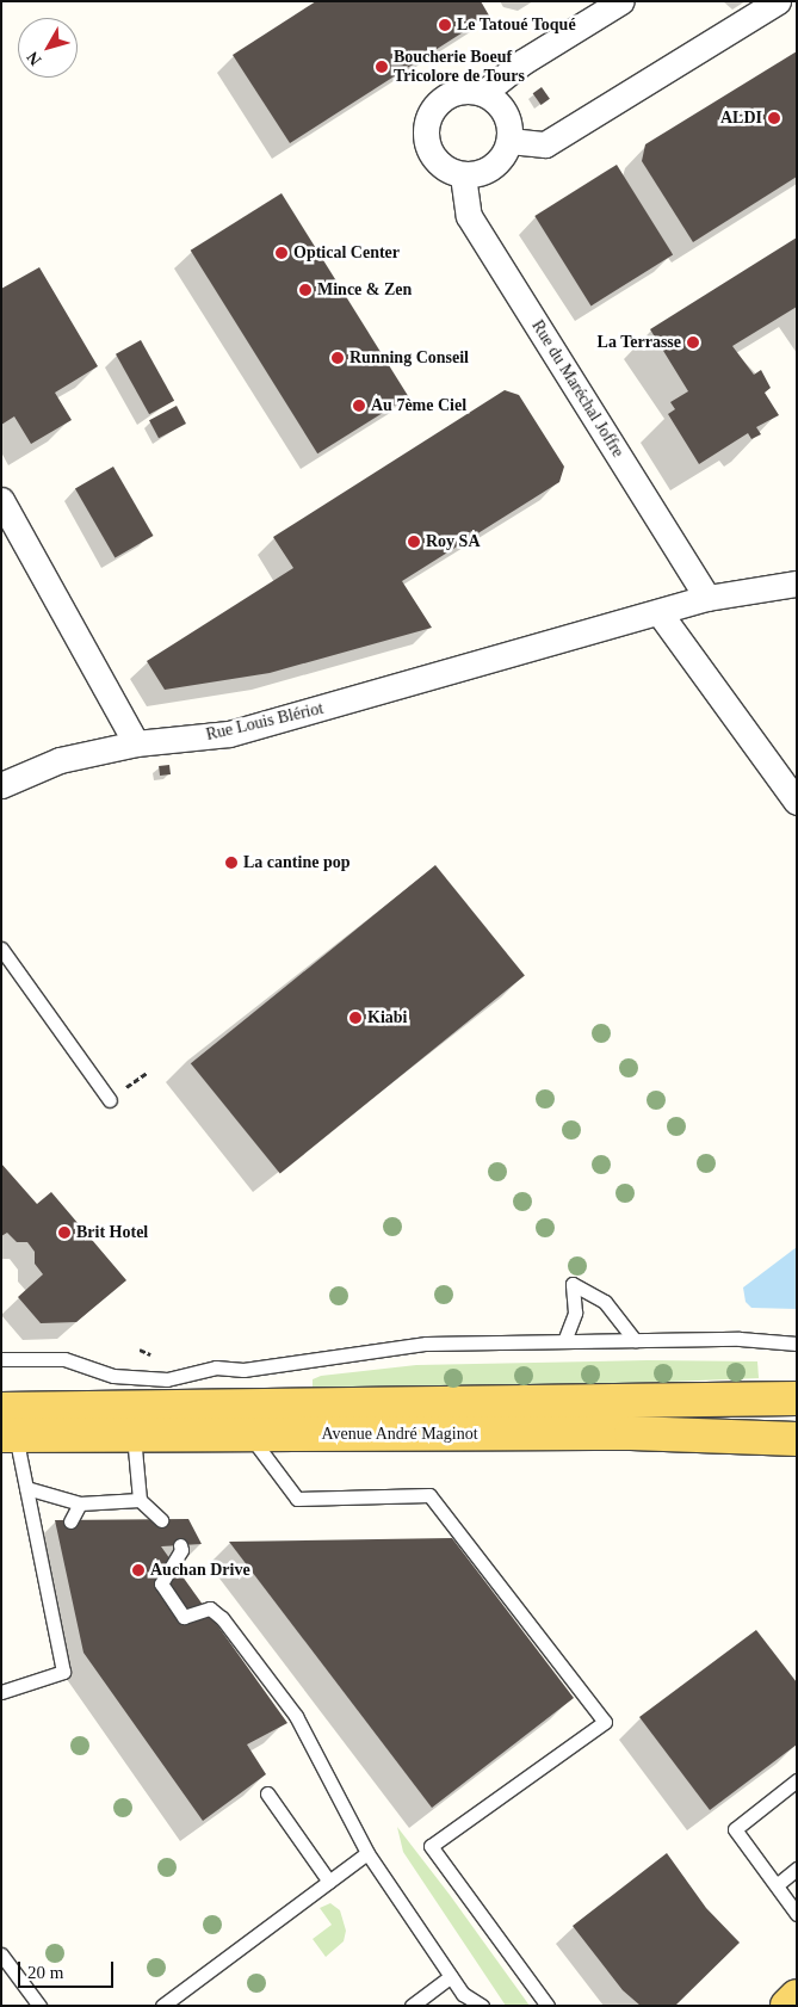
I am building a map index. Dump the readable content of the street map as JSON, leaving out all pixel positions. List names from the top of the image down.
{
  "streets": {
    "main road": ["Avenue André Maginot"],
    "street": ["Rue du Maréchal Joffre", "Rue Louis Blériot"]
  },
  "crossings": [
    ["Rue du Maréchal Joffre", "Rue Louis Blériot"]
  ],
  "places": [
    "Le Tatoué Toqué",
    "Boucherie Boeuf Tricolore de Tours",
    "ALDI",
    "Optical Center",
    "Mince & Zen",
    "La Terrasse",
    "Running Conseil",
    "Au 7ème Ciel",
    "Roy SA",
    "La cantine pop",
    "Kiabi",
    "Brit Hotel",
    "Auchan Drive"
  ],
  "scale_bar": "20 m",
  "north": "bottom left"
}
